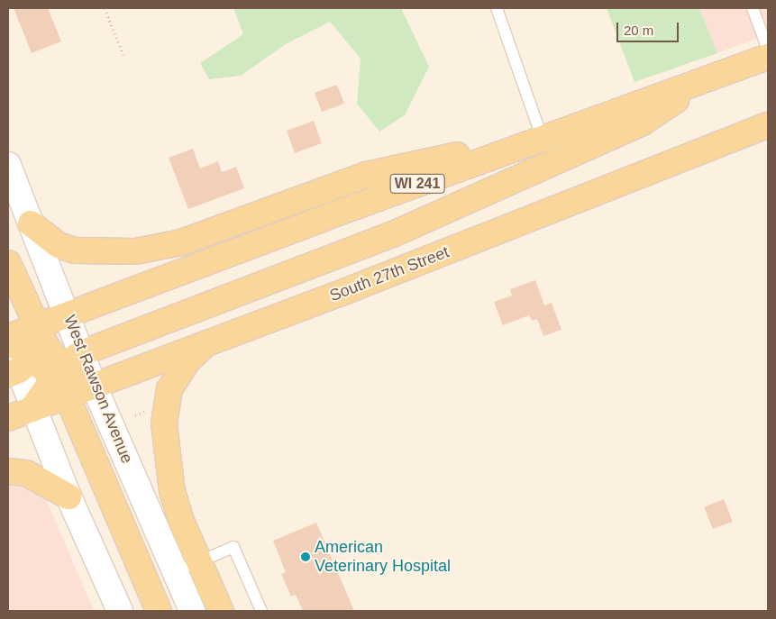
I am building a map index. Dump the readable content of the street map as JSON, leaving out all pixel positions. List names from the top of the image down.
{
  "streets": {
    "main road": ["WI 241", "South 27th Street", "West Rawson Avenue"]
  },
  "crossings": [
    ["South 27th Street", "West Rawson Avenue"]
  ],
  "places": ["American Veterinary Hospital"],
  "scale_bar": "20 m"
}
